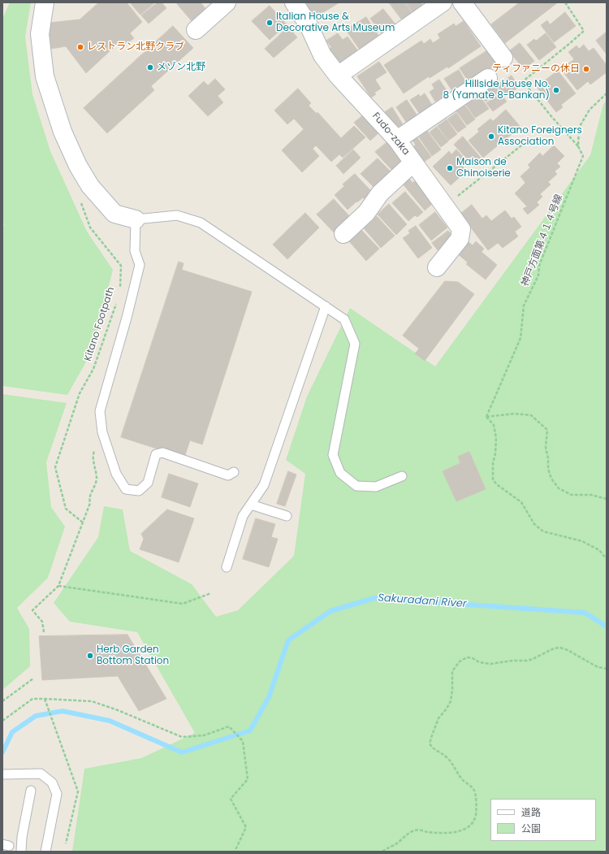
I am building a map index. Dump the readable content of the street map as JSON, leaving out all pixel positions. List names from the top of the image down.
{
  "streets": {
    "street": ["Fudo-zaka"],
    "path": ["神戸方面第４１４号線", "Kitano Footpath"]
  },
  "water": ["Sakuradani River"],
  "places": [
    "Italian House & Decorative Arts Museum",
    "レストラン北野クラブ",
    "メゾン北野",
    "ティファニーの休日",
    "Hillside House No. 8 (Yamate 8-Bankan)",
    "Kitano Foreigners Association",
    "Maison de Chinoiserie",
    "Herb Garden Bottom Station"
  ],
  "legend": ["道路", "公園"]
}
